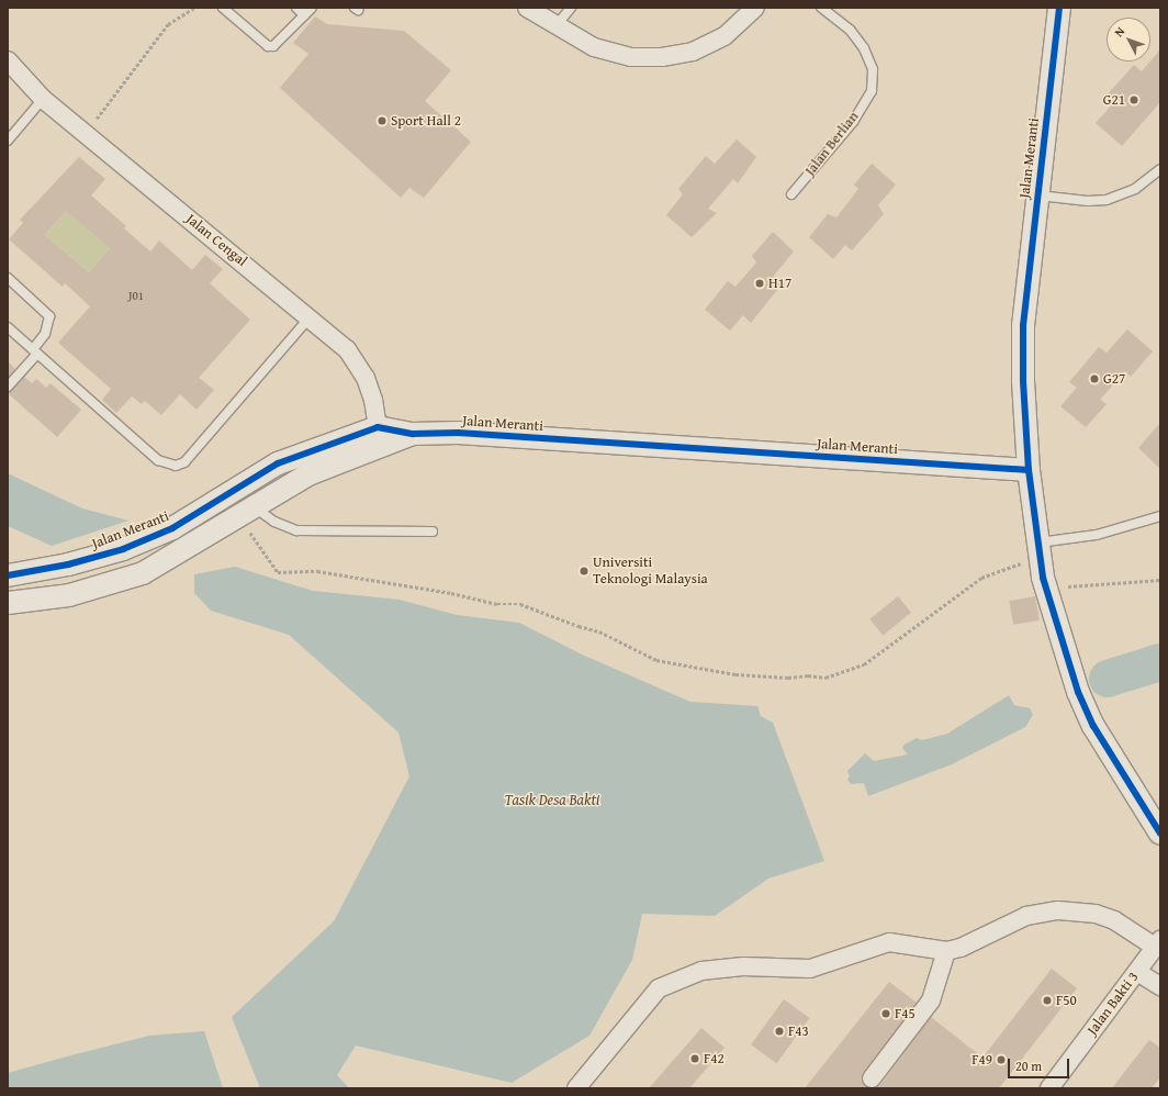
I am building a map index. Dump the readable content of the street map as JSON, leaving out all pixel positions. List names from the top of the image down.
{
  "streets": {
    "street": ["Jalan Meranti", "Jalan Cengal", "Jalan Bakti 3"],
    "lane": ["Jalan Berlian"]
  },
  "crossings": [
    ["Jalan Meranti", "Jalan Cengal"]
  ],
  "water": ["Tasik Desa Bakti"],
  "places": [
    "G21",
    "Sport Hall 2",
    "H17",
    "G27",
    "Universiti Teknologi Malaysia",
    "F50",
    "F45",
    "F43",
    "F42",
    "F49"
  ],
  "house_numbers": ["J01"],
  "scale_bar": "20 m",
  "north": "top left"
}
